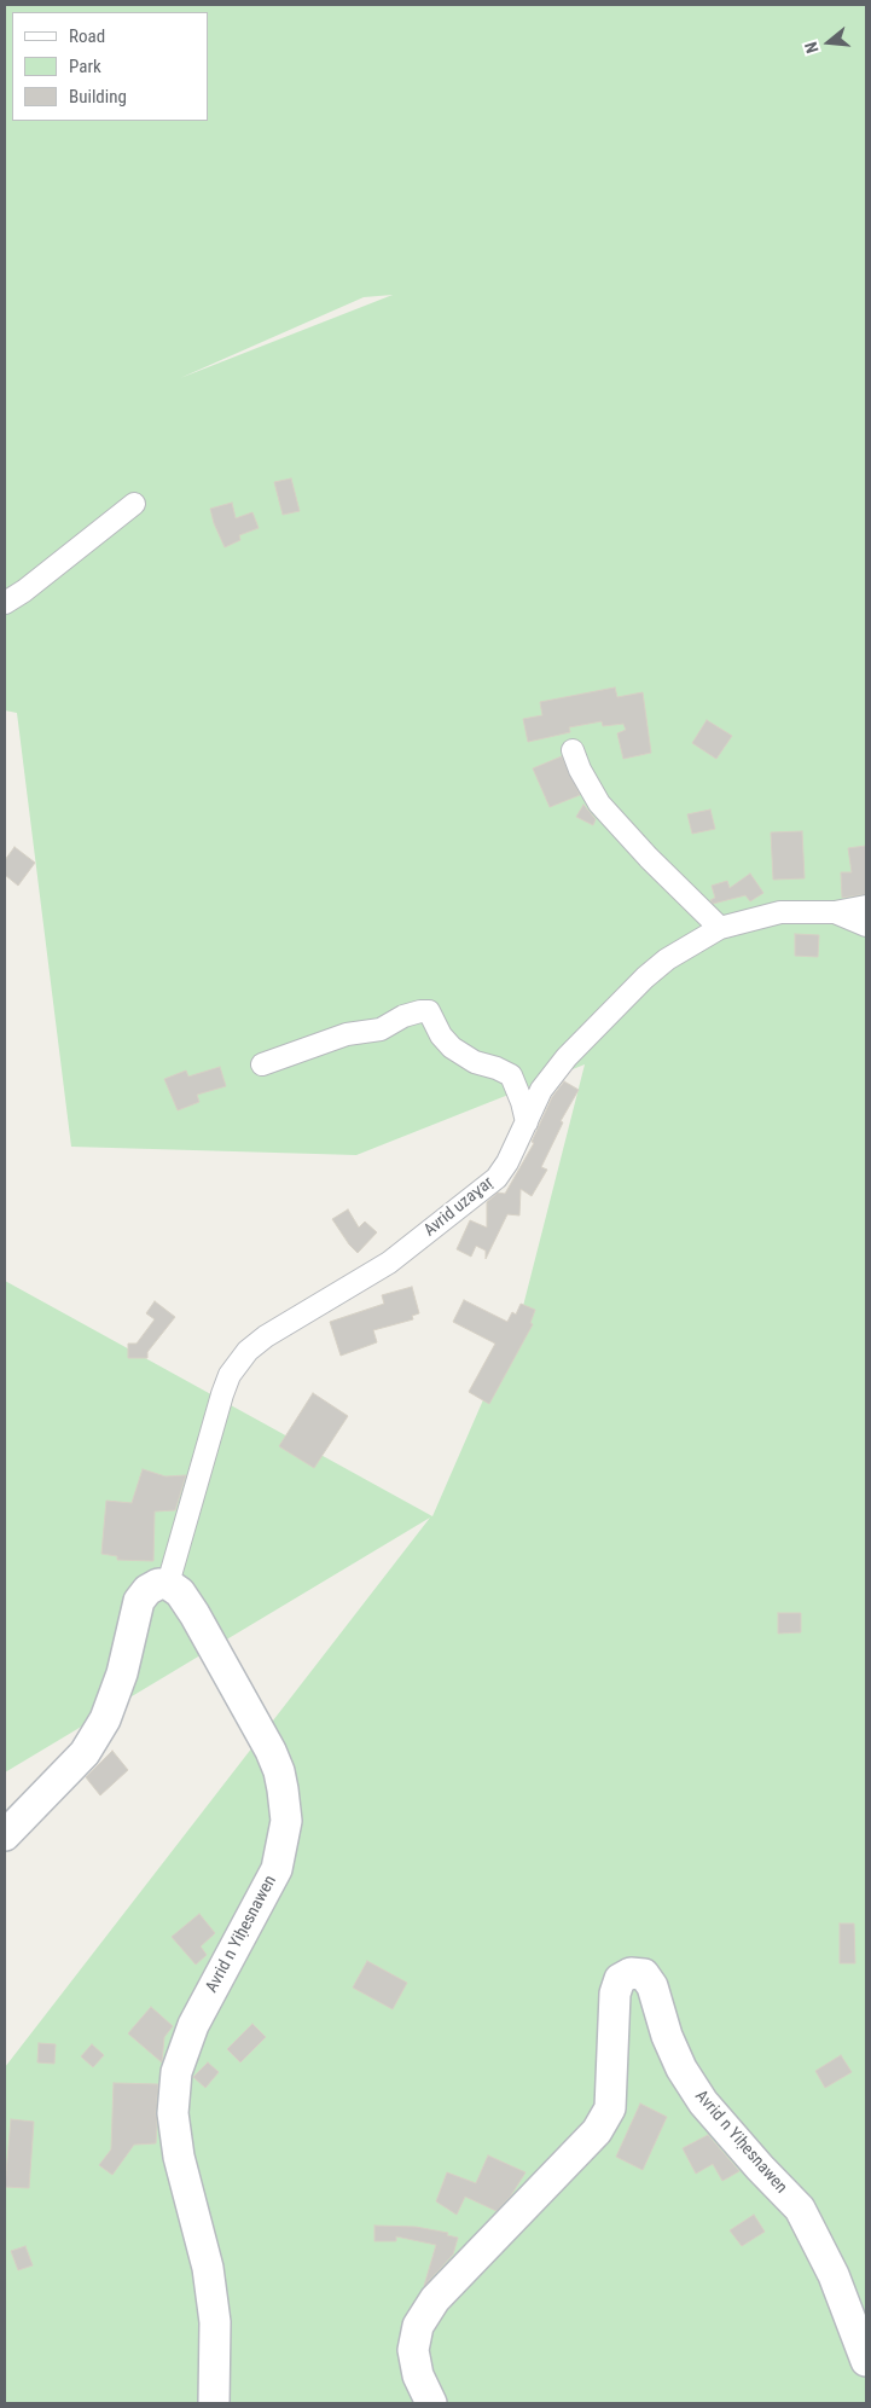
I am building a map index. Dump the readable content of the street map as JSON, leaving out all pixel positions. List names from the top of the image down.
{
  "streets": {
    "street": ["Avrid uzaɣaṛ", "Avrid n Yiḥesnawen"]
  },
  "crossings": [
    ["Avrid uzaɣaṛ", "Avrid n Yiḥesnawen"]
  ],
  "legend": ["Road", "Park", "Building"],
  "north": "left"
}
